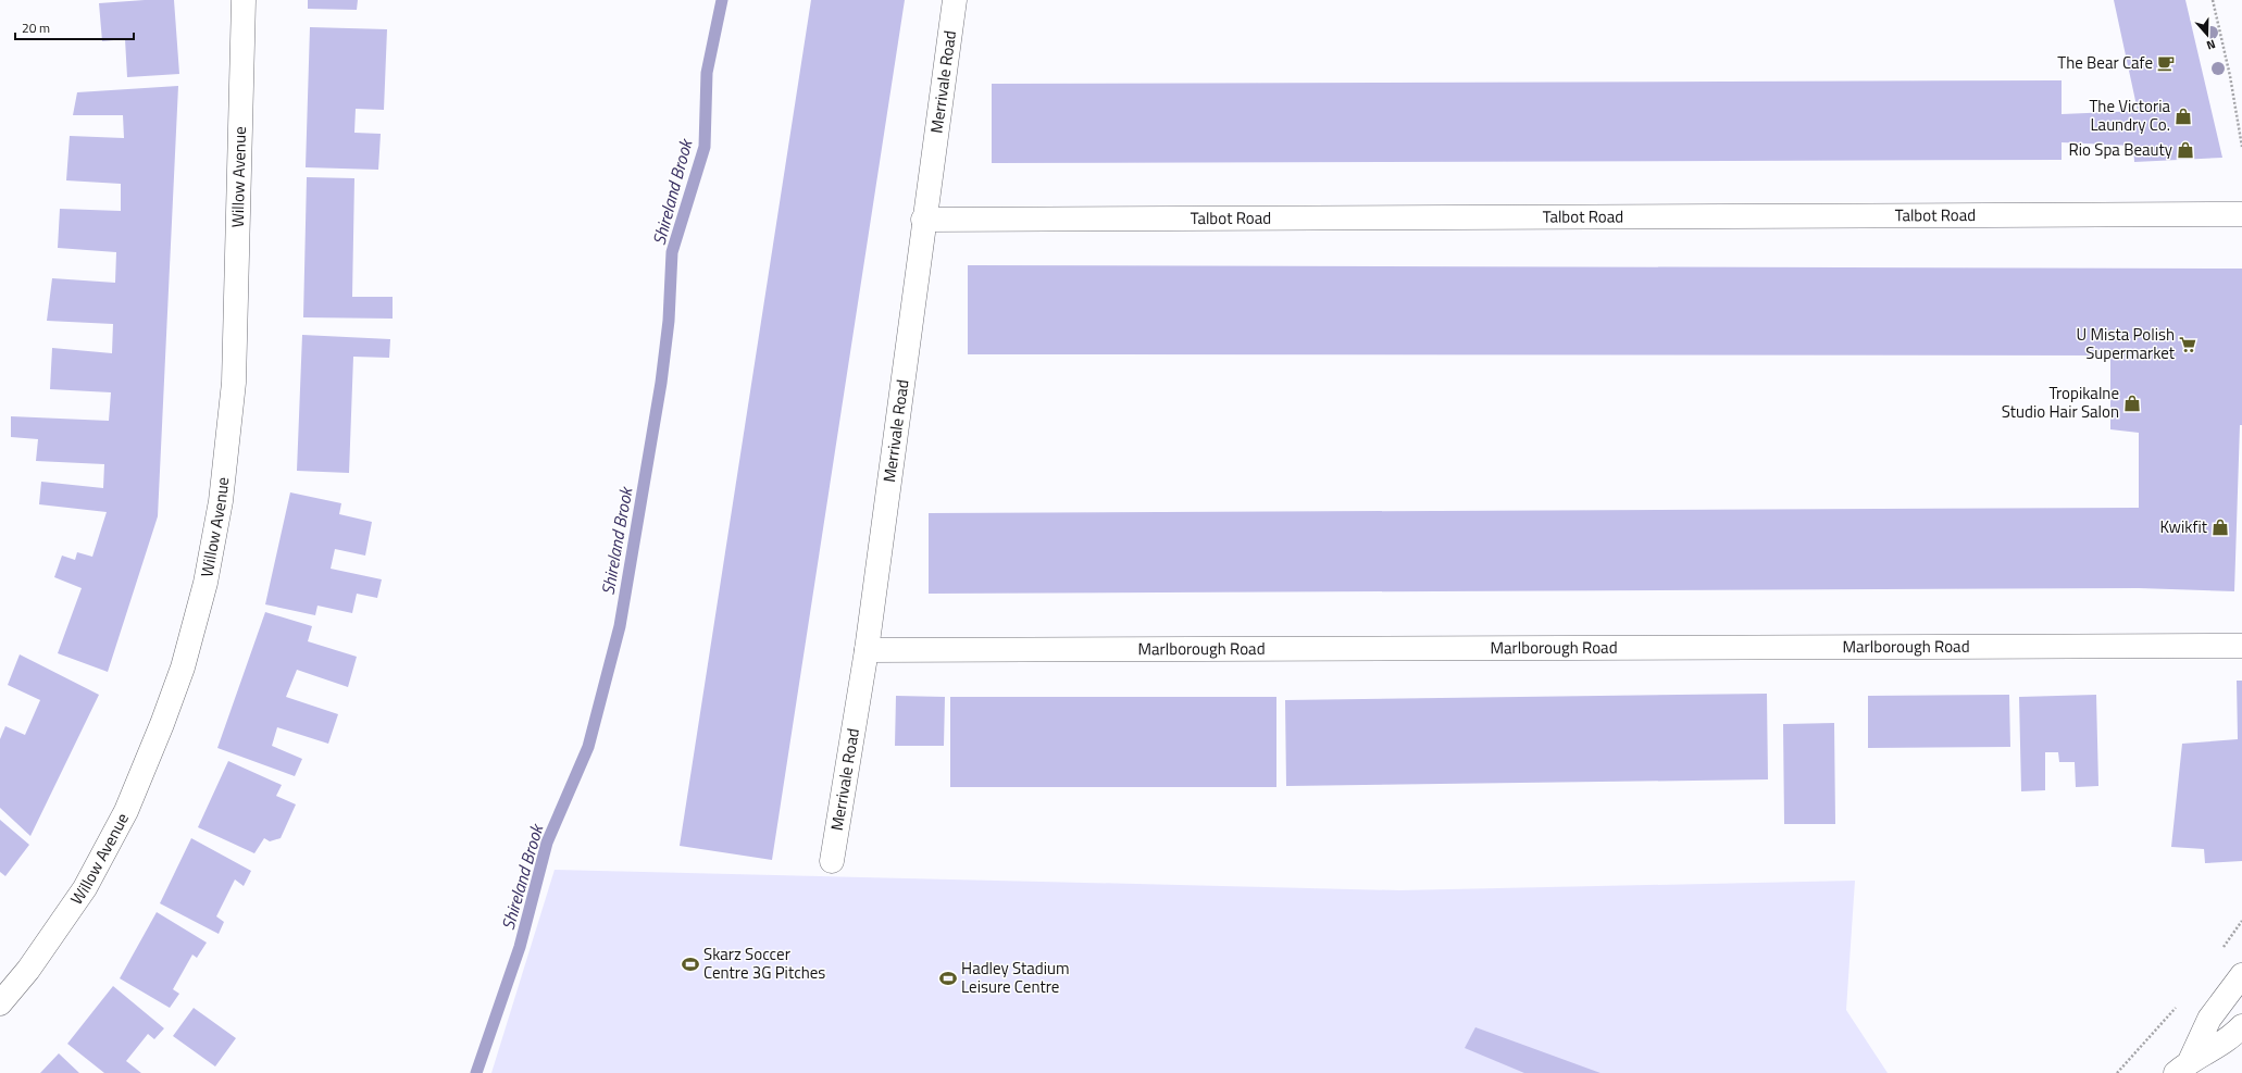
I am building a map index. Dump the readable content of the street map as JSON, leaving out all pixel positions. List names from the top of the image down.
{
  "streets": {
    "street": [
      "Merrivale Road",
      "Willow Avenue",
      "Talbot Road",
      "Marlborough Road"
    ]
  },
  "crossings": [
    ["Merrivale Road", "Talbot Road"],
    ["Merrivale Road", "Marlborough Road"]
  ],
  "water": ["Shireland Brook"],
  "places": {
    "cafe": ["The Bear Cafe"],
    "shop": [
      "The Victoria Laundry Co.",
      "Rio Spa Beauty",
      "Tropikalne Studio Hair Salon",
      "Kwikfit"
    ],
    "supermarket": ["U Mista Polish Supermarket"],
    "sports": ["Skarz Soccer Centre 3G Pitches", "Hadley Stadium Leisure Centre"]
  },
  "scale_bar": "20 m",
  "north": "bottom"
}
